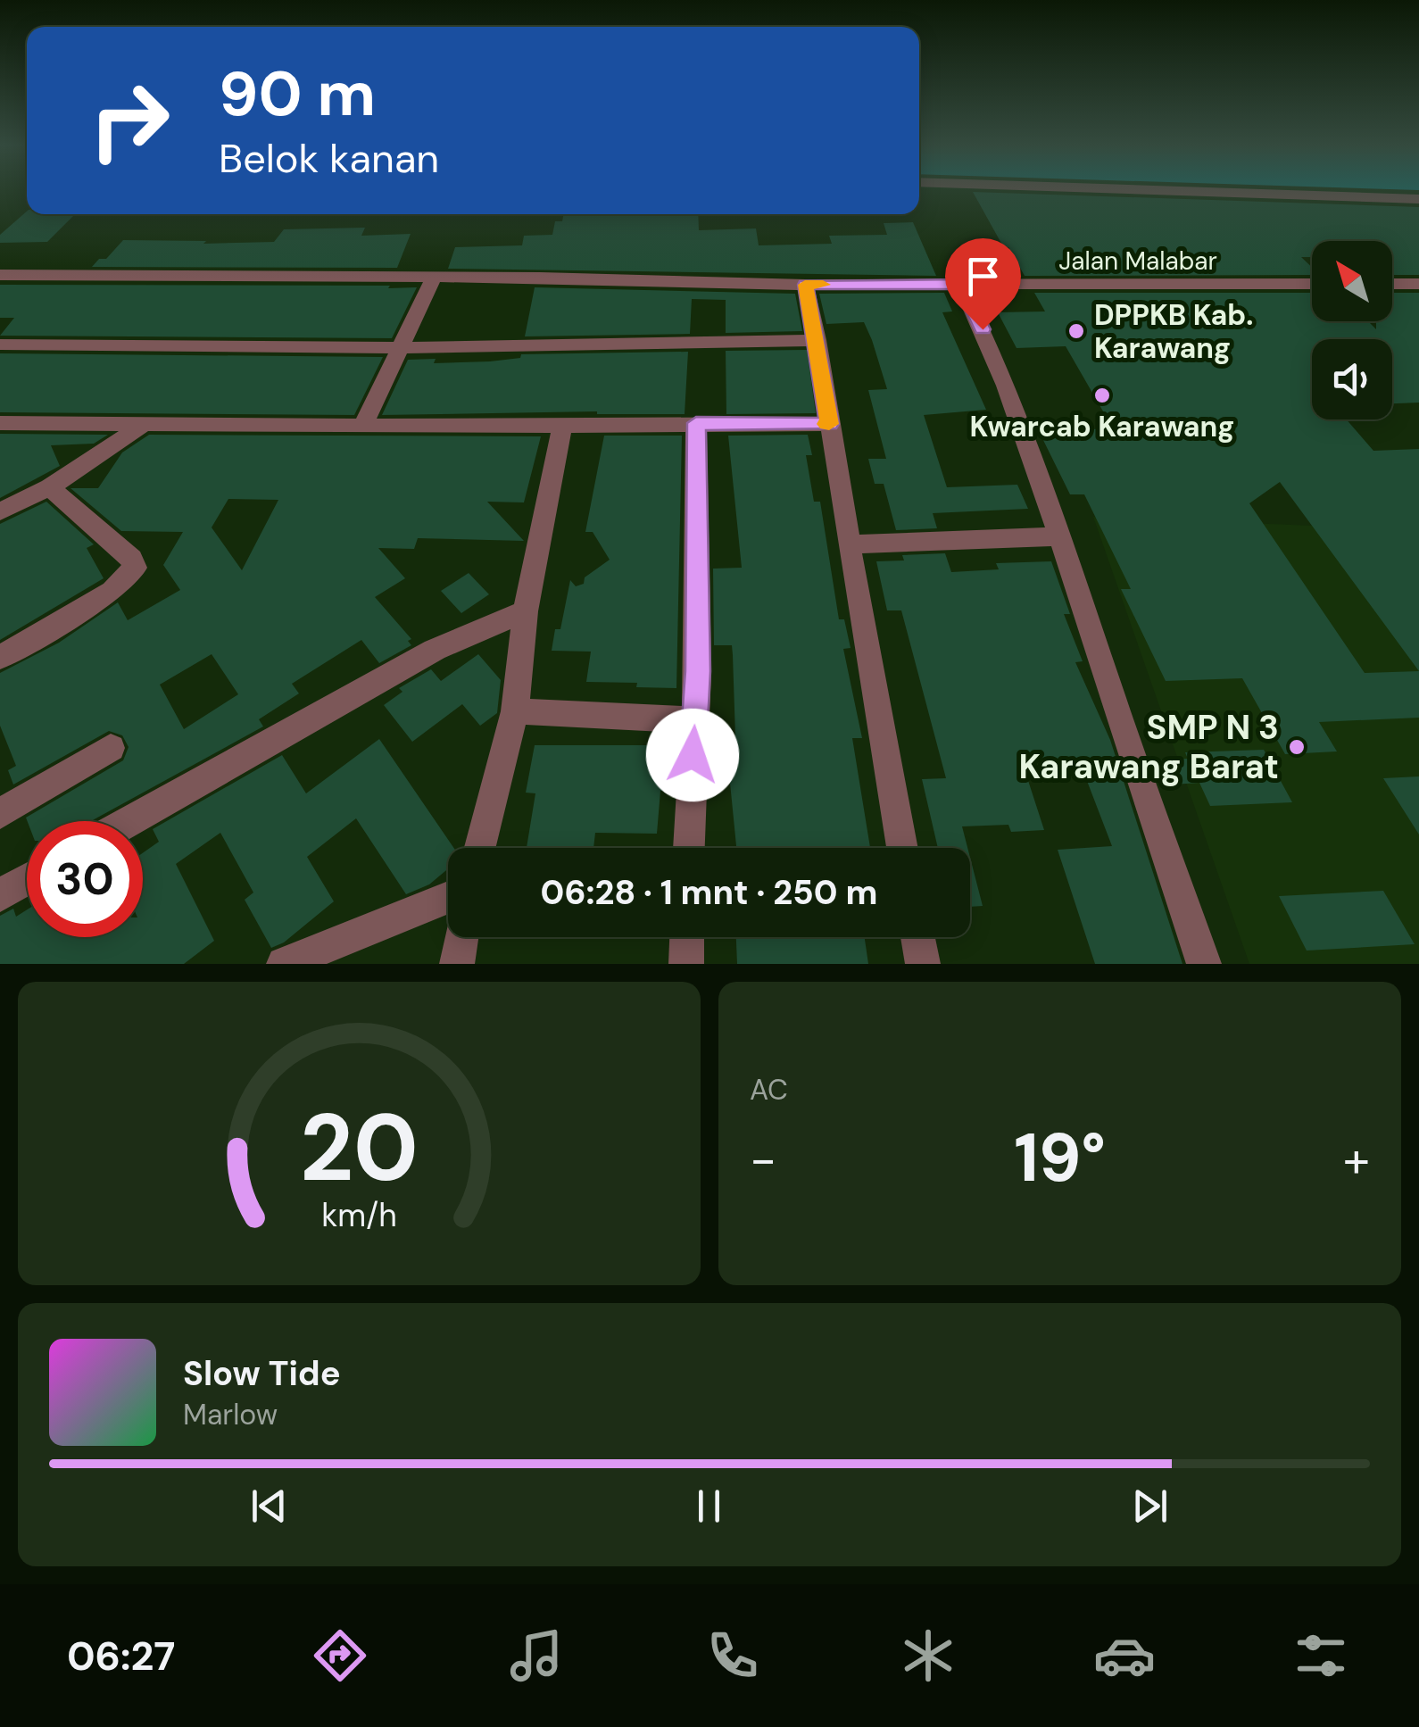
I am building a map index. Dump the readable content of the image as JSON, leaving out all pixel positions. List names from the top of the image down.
{
  "streets": {
    "street": ["Jalan Malabar"]
  },
  "places": ["DPPKB Kab. Karawang", "Kwarcab Karawang", "SMP N 3 Karawang Barat"],
  "north": "top left",
  "page": {
    "turn": ["90 m", "Belok kanan"],
    "limit": "30",
    "trip": "06:28 · 1 mnt · 250 m",
    "tile": "AC",
    "heat": ["−", "19°", "+"],
    "song": ["Slow Tide", "Marlow"],
    "tabs": "06:27",
    "gauge": ["20", "km/h"]
  }
}
